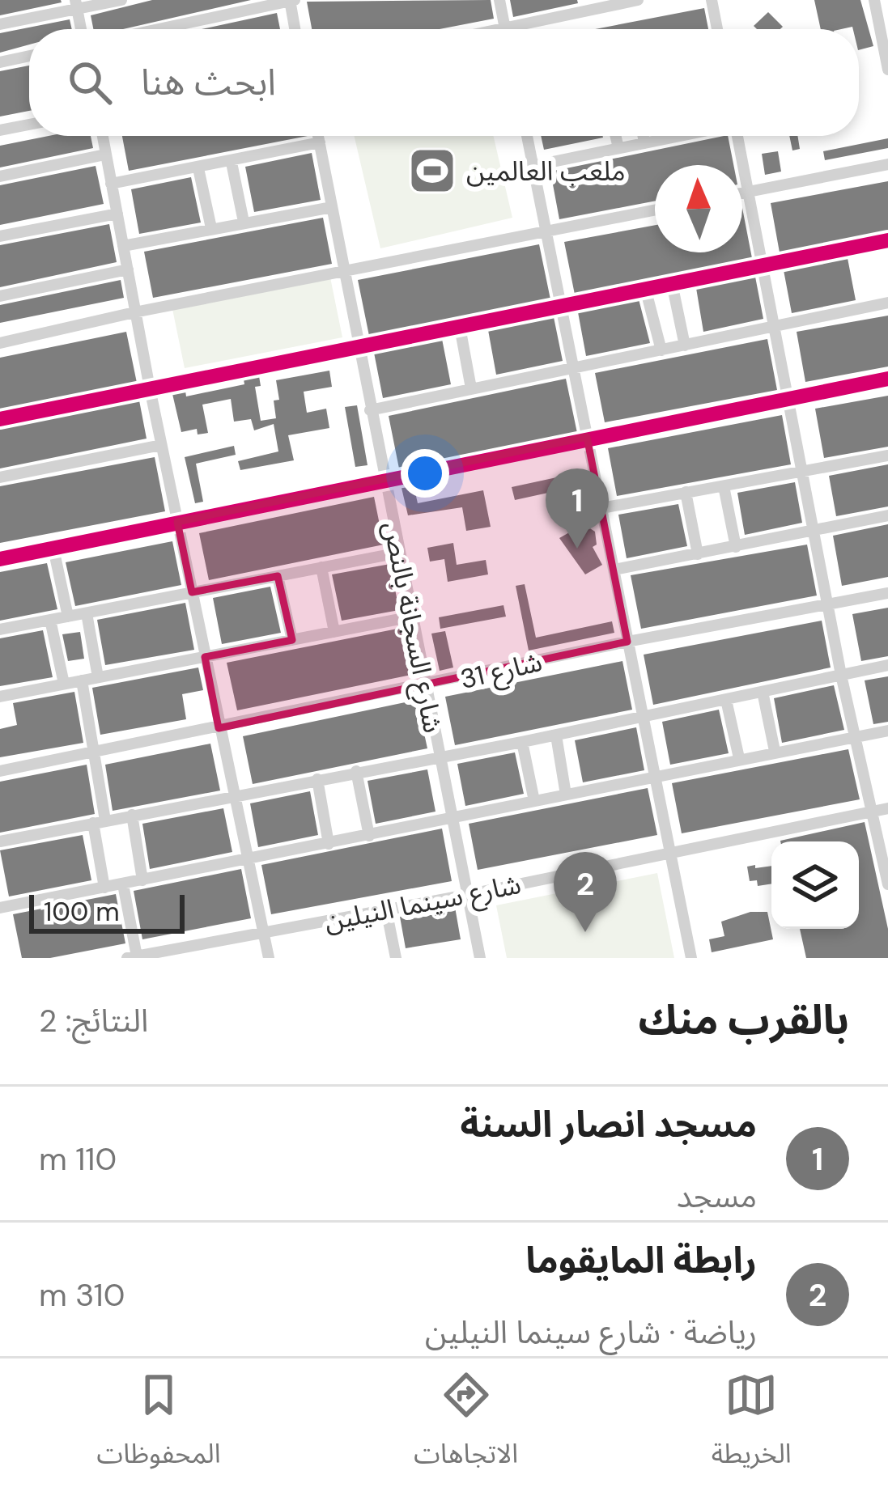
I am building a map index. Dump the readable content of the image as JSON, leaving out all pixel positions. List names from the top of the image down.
{
  "streets": {
    "street": ["شارع السجانة بالنص", "شارع 31", "شارع سينما النيلين"]
  },
  "crossings": [
    ["شارع السجانة بالنص", "شارع 31"],
    ["شارع السجانة بالنص", "شارع سينما النيلين"]
  ],
  "places": {
    "sports": ["ملعب العالمين"]
  },
  "scale_bar": "100 m",
  "north": "top",
  "page": {
    "search": "ابحث هنا",
    "pins": ["1", "2"],
    "scale": "100 m",
    "heading": ["بالقرب منك", "النتائج: 2"],
    "list": [
      {
        "mark": "1",
        "name": "مسجد انصار السنة",
        "note": "مسجد",
        "value": "110 m"
      },
      {
        "mark": "2",
        "name": "رابطة المايقوما",
        "note": "رياضة · شارع سينما النيلين",
        "value": "310 m"
      }
    ],
    "nav": ["الخريطة", "الاتجاهات", "المحفوظات"]
  }
}
